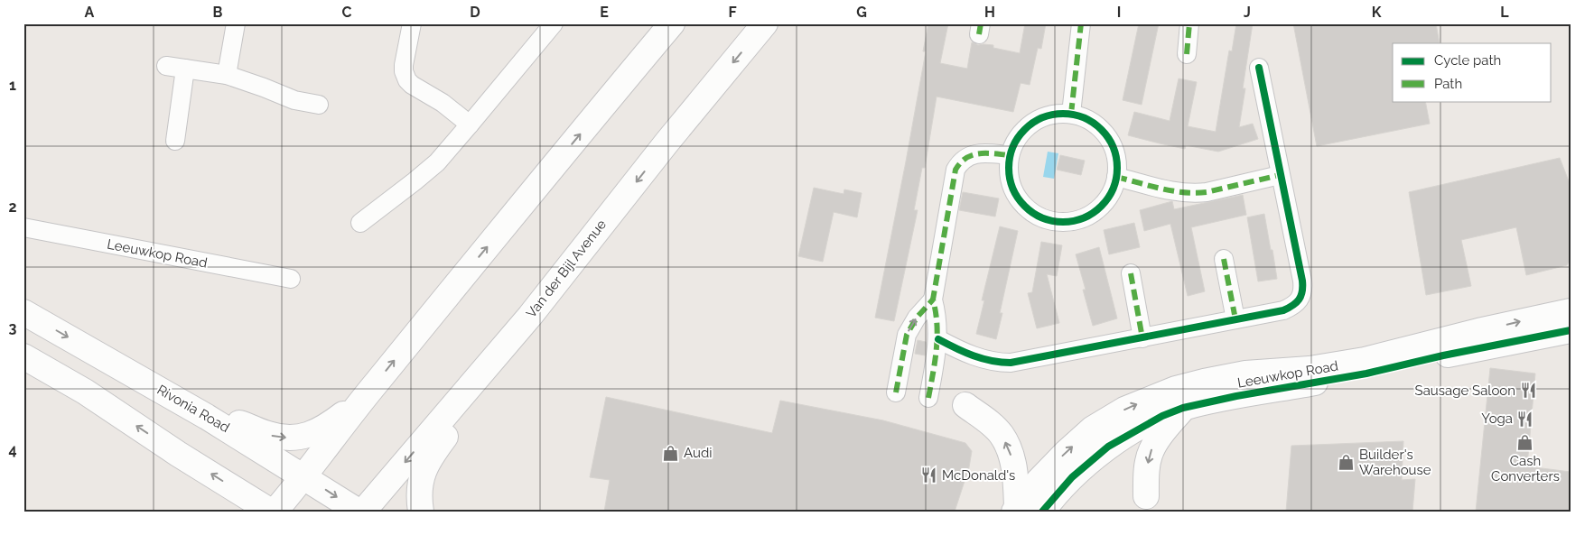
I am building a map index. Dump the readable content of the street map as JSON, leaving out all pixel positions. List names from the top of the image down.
{
  "streets": {
    "street": ["Leeuwkop Road", "Van der Bijl Avenue", "Rivonia Road"]
  },
  "places": {
    "restaurant": ["Sausage Saloon", "Yoga", "McDonald's"],
    "shop": ["Cash Converters", "Audi", "Builder's Warehouse"]
  },
  "legend": ["Cycle path", "Path"],
  "grid": {
    "columns": [
      "A",
      "B",
      "C",
      "D",
      "E",
      "F",
      "G",
      "H",
      "I",
      "J",
      "K",
      "L"
    ],
    "rows": [
      "1",
      "2",
      "3",
      "4"
    ]
  }
}
